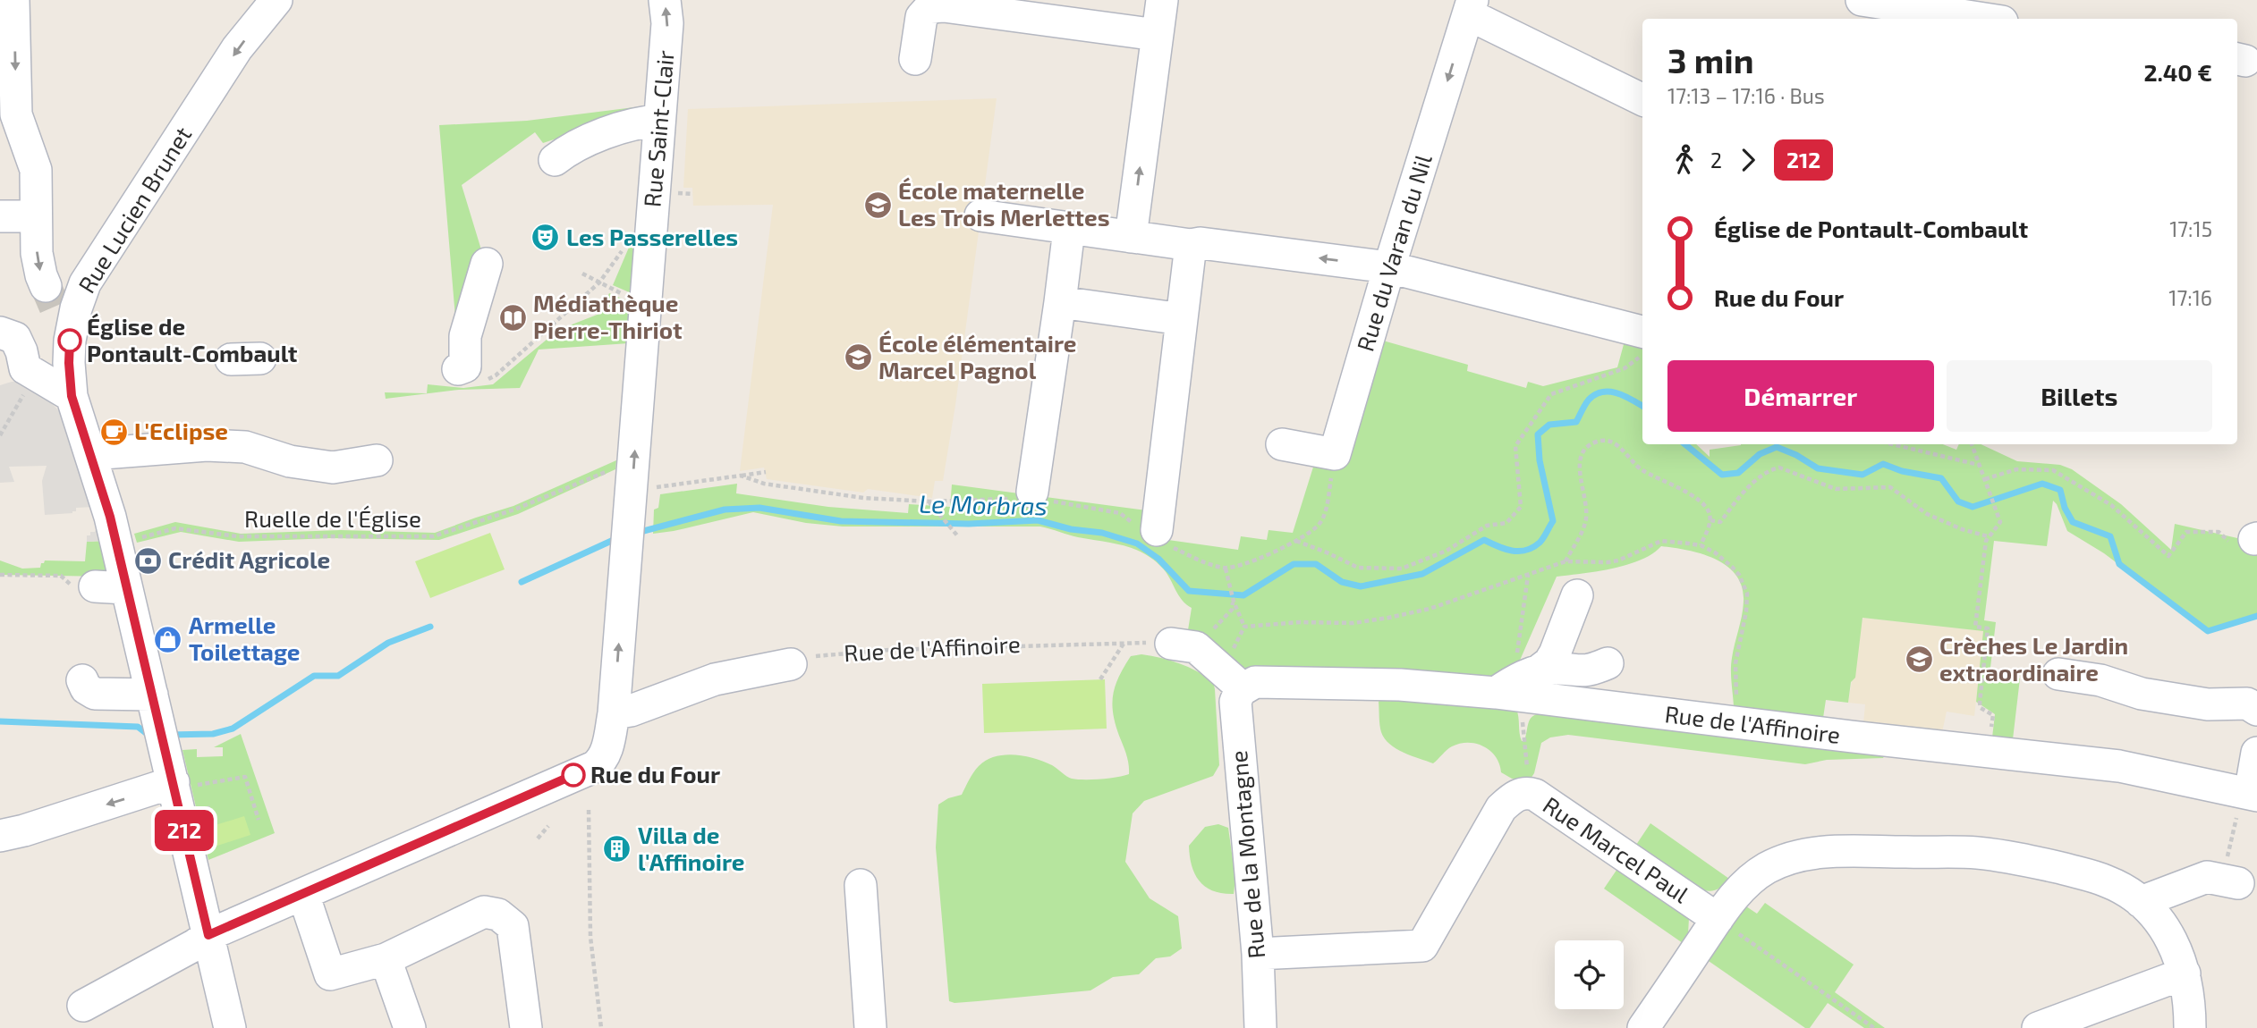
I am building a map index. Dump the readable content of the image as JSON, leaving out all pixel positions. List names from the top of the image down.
{
  "streets": {
    "street": [
      "Rue Saint-Clair",
      "Rue Lucien Brunet",
      "Rue du Varan du Nil",
      "Rue de l'Affinoire",
      "Rue Marcel Paul",
      "Rue de la Montagne"
    ],
    "path": ["Ruelle de l'Église"]
  },
  "crossings": [
    ["Rue Saint-Clair", "Ruelle de l'Église"],
    ["Rue Lucien Brunet", "Ruelle de l'Église"],
    ["Rue de l'Affinoire", "Rue de la Montagne"],
    ["Rue Marcel Paul", "Rue de la Montagne"]
  ],
  "one_way": ["Rue Saint-Clair", "Rue Lucien Brunet"],
  "water": ["Le Morbras"],
  "places": {
    "school or university": ["École maternelle Les Trois Merlettes", "École élémentaire Marcel Pagnol", "Crèches Le Jardin extraordinaire"],
    "theatre": ["Les Passerelles"],
    "library": ["Médiathèque Pierre-Thiriot"],
    "other": ["Église de Pontault-Combault", "Rue du Four"],
    "cafe": ["L'Eclipse"],
    "bank": ["Crédit Agricole"],
    "shop": ["Armelle Toilettage"],
    "building": ["Villa de l'Affinoire"]
  },
  "lines": ["bus line 212"],
  "page": {
    "on_map": "212",
    "heading": ["3 min", "17:13 – 17:16 · Bus", "2.40 €"],
    "legs": ["2", "212"],
    "list": [
      {
        "name": "Église de Pontault-Combault",
        "value": "17:15"
      },
      {
        "name": "Rue du Four",
        "value": "17:16"
      }
    ],
    "buttons": ["Démarrer", "Billets"]
  }
}
